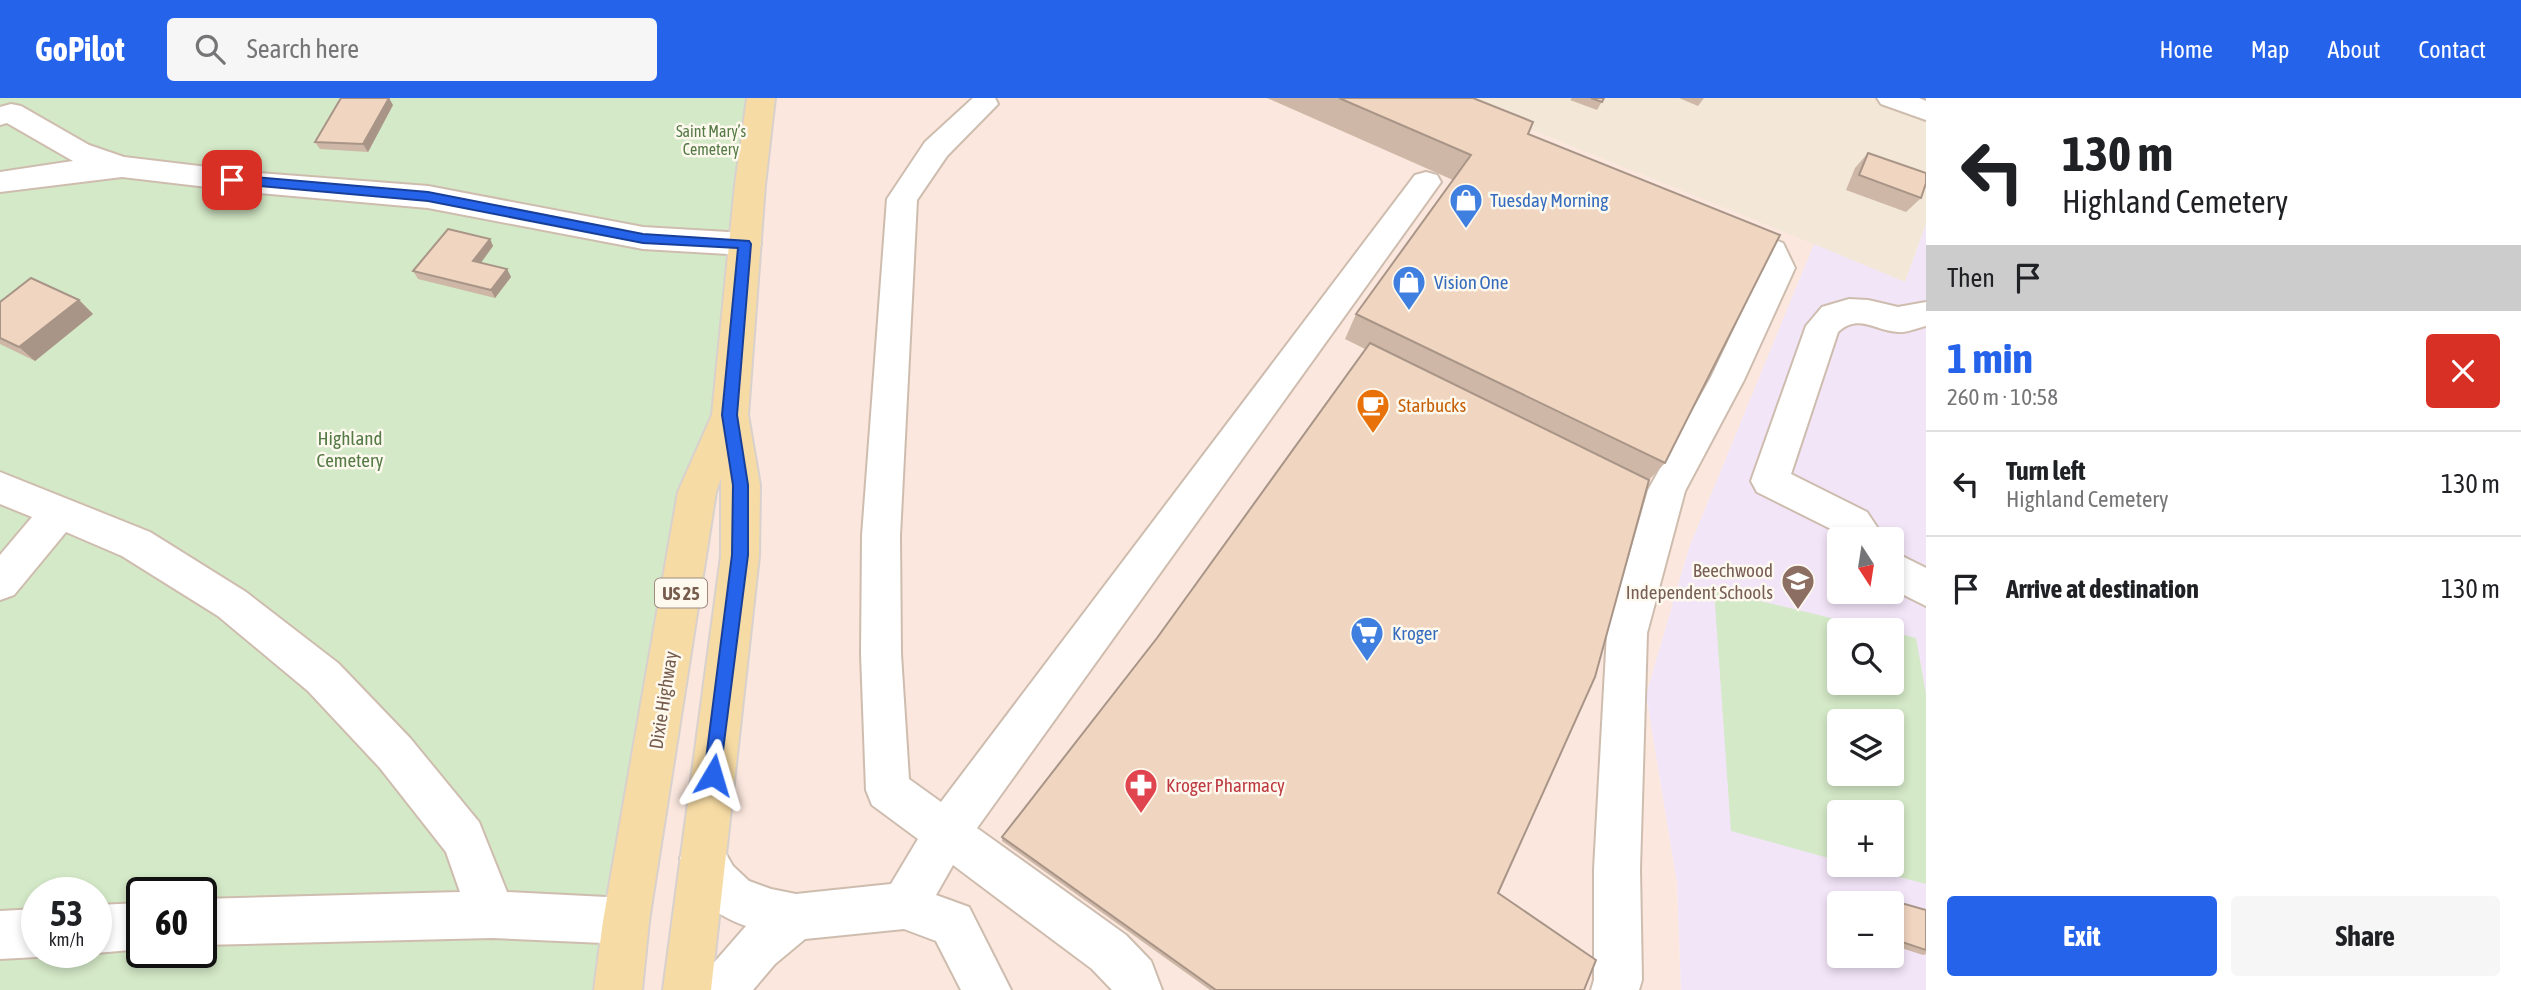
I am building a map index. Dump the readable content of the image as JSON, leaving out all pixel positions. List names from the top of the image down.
{
  "streets": {
    "main road": ["US 25", "Dixie Highway"]
  },
  "parks": ["Saint Mary’s Cemetery", "Highland Cemetery"],
  "places": {
    "shop": ["Tuesday Morning", "Vision One"],
    "cafe": ["Starbucks"],
    "school or university": ["Beechwood Independent Schools"],
    "supermarket": ["Kroger"],
    "pharmacy": ["Kroger Pharmacy"]
  },
  "north": "bottom",
  "page": {
    "header": "GoPilot",
    "search": "Search here",
    "nav": [
      "Home",
      "Map",
      "About",
      "Contact"
    ],
    "turn": ["130 m", "Highland Cemetery"],
    "then": "Then",
    "heading": ["1 min", "260 m · 10:58"],
    "list": [
      {
        "name": "Turn left",
        "note": "Highland Cemetery",
        "value": "130 m"
      },
      {
        "name": "Arrive at destination",
        "value": "130 m"
      }
    ],
    "map_buttons": ["+", "−"],
    "speed": "53 km/h",
    "limit": "60",
    "buttons": ["Exit", "Share"]
  }
}
